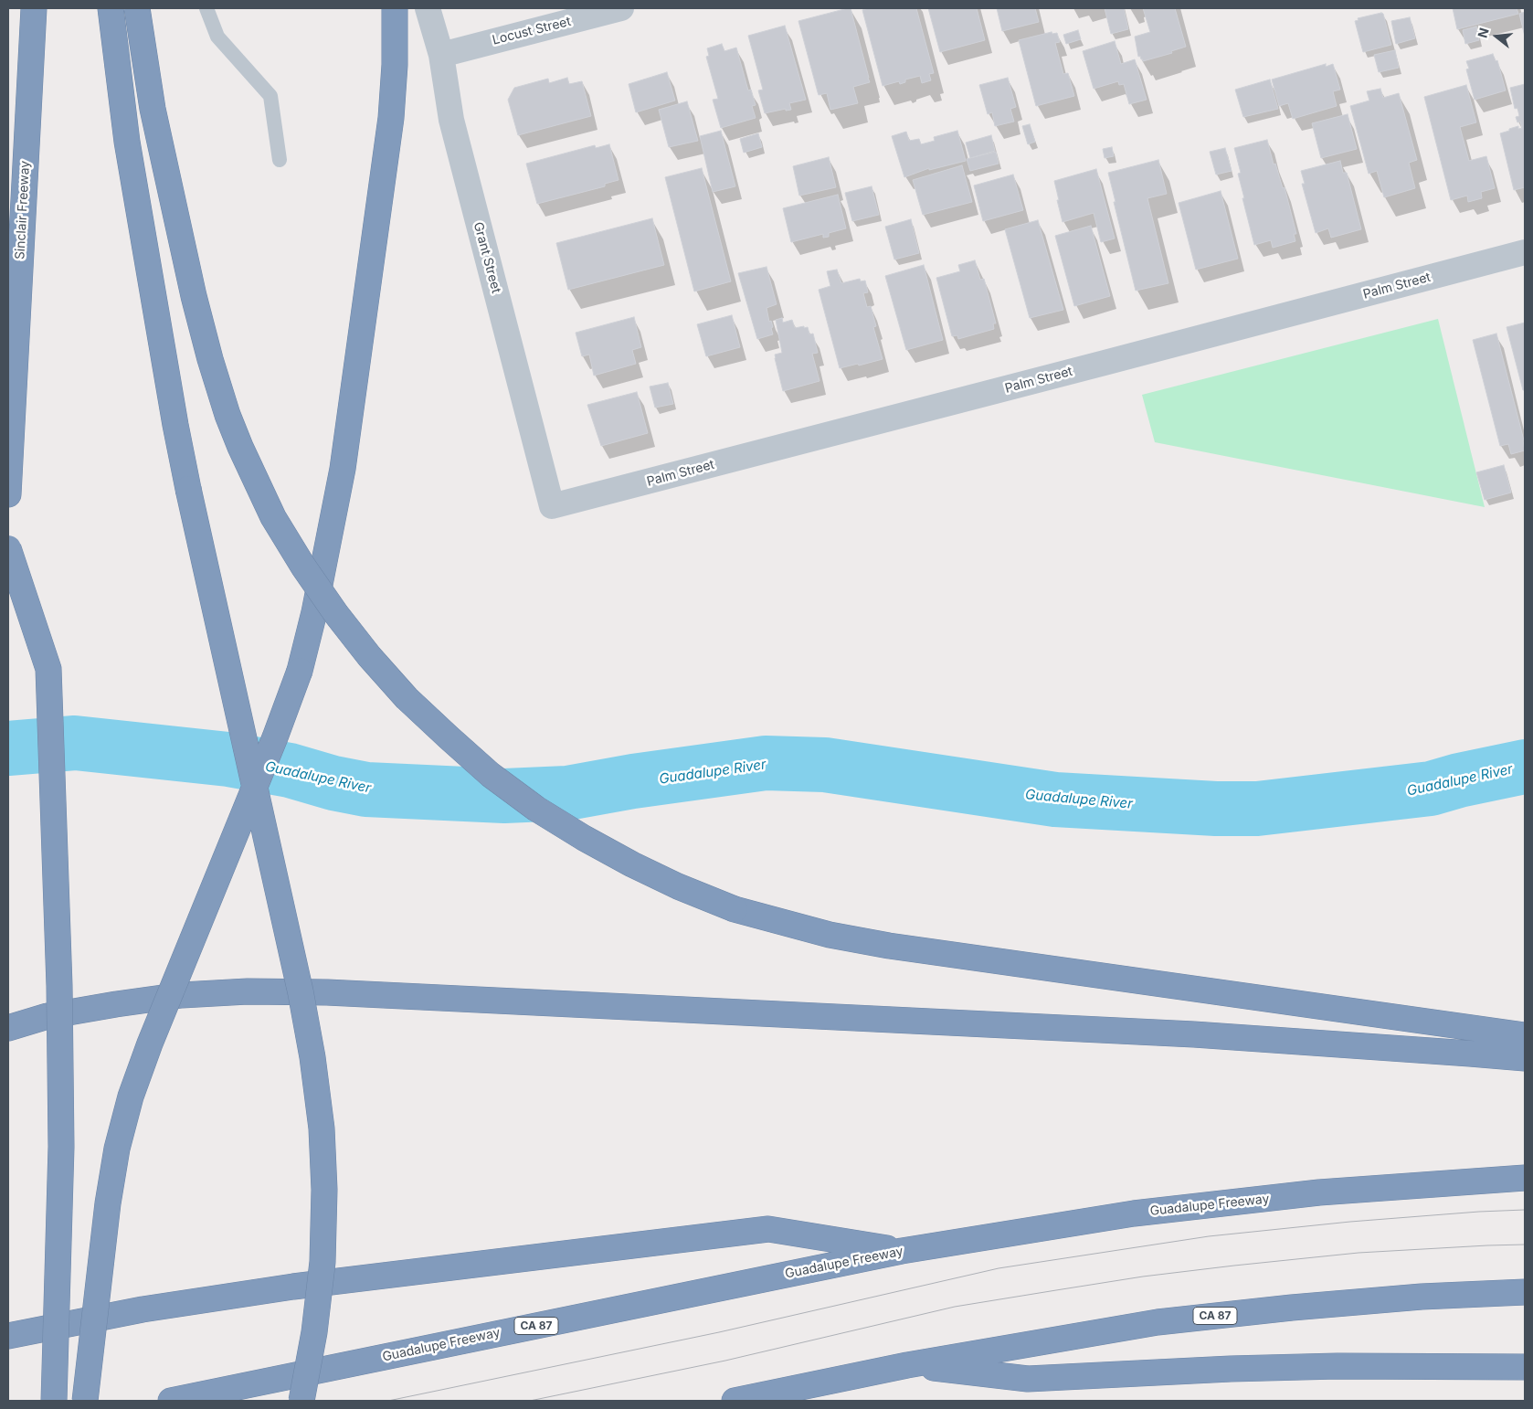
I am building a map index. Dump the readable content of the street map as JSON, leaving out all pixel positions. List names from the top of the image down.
{
  "streets": {
    "highway": ["Sinclair Freeway", "Guadalupe Freeway", "CA 87"],
    "street": ["Locust Street", "Grant Street", "Palm Street"]
  },
  "crossings": [
    ["Locust Street", "Grant Street"],
    ["Grant Street", "Palm Street"]
  ],
  "water": ["Guadalupe River"],
  "north": "left"
}
